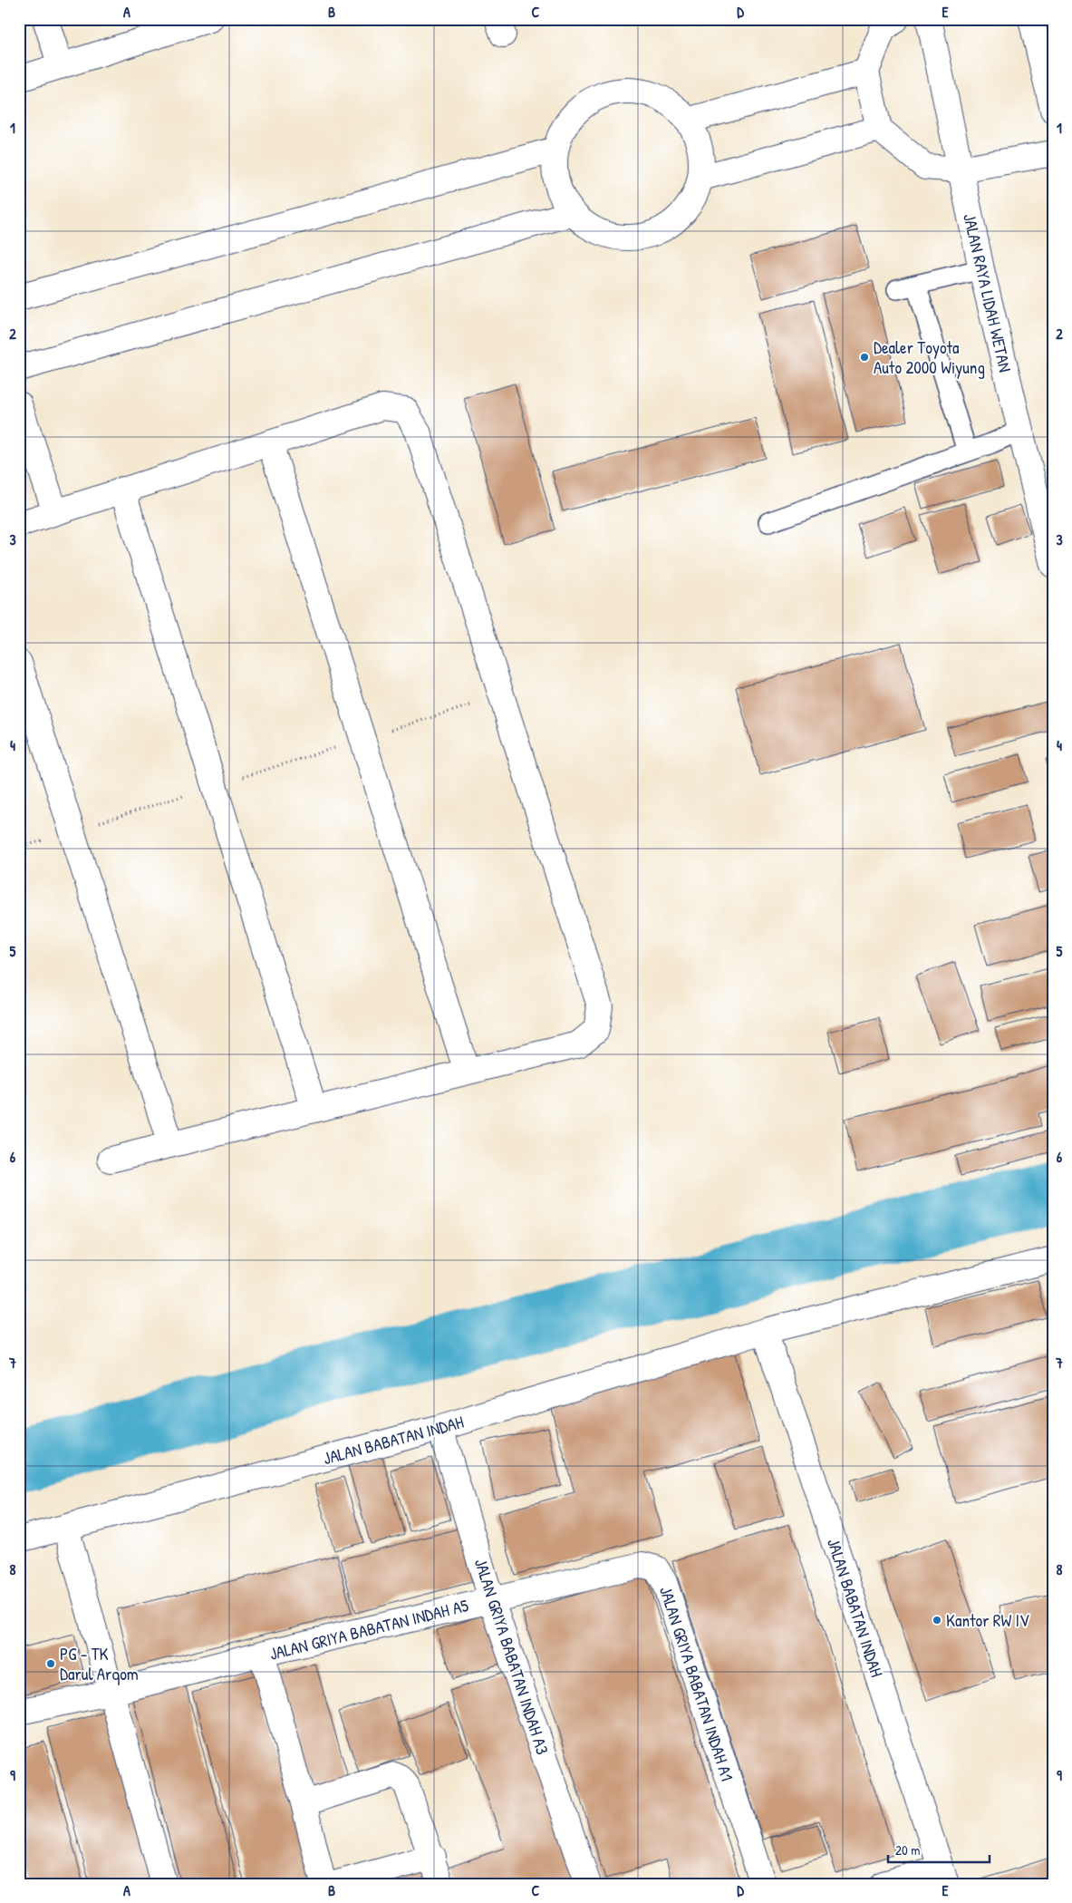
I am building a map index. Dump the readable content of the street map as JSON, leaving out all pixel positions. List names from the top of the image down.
{
  "streets": {
    "street": [
      "JALAN RAYA LIDAH WETAN",
      "JALAN BABATAN INDAH",
      "JALAN GRIYA BABATAN INDAH A5",
      "JALAN GRIYA BABATAN INDAH A3",
      "JALAN GRIYA BABATAN INDAH A1"
    ]
  },
  "crossings": [
    ["JALAN BABATAN INDAH", "JALAN GRIYA BABATAN INDAH A3"],
    ["JALAN GRIYA BABATAN INDAH A5", "JALAN GRIYA BABATAN INDAH A3"],
    ["JALAN GRIYA BABATAN INDAH A5", "JALAN GRIYA BABATAN INDAH A1"],
    ["JALAN GRIYA BABATAN INDAH A3", "JALAN GRIYA BABATAN INDAH A1"]
  ],
  "places": ["Dealer Toyota Auto 2000 Wiyung", "Kantor RW IV", "PG - TK Darul Arqom"],
  "scale_bar": "20 m",
  "grid": {
    "columns": [
      "A",
      "B",
      "C",
      "D",
      "E"
    ],
    "rows": [
      "1",
      "2",
      "3",
      "4",
      "5",
      "6",
      "7",
      "8",
      "9"
    ]
  }
}
